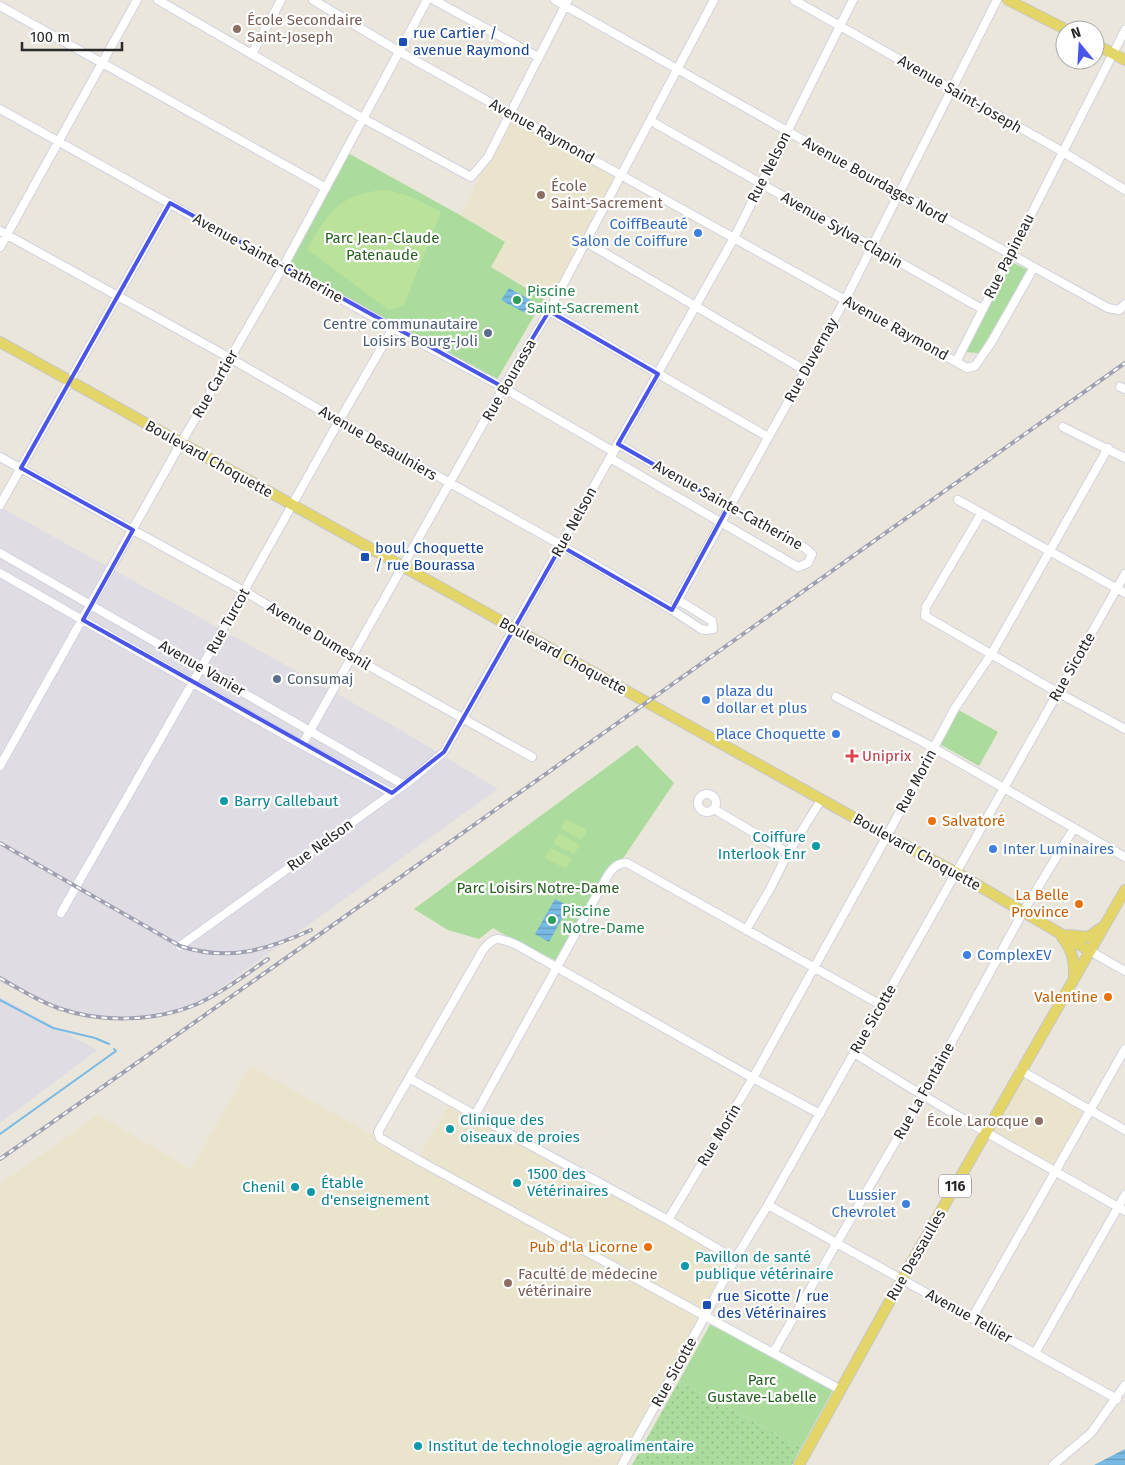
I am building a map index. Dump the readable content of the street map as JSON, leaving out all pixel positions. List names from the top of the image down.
{
  "streets": {
    "main road": ["Boulevard Choquette", "116", "Rue Dessaulles"],
    "street": [
      "Avenue Saint-Joseph",
      "Avenue Raymond",
      "Rue Nelson",
      "Avenue Bourdages Nord",
      "Avenue Sylva-Clapin",
      "Rue Papineau",
      "Avenue Sainte-Catherine",
      "Rue Duvernay",
      "Rue Bourassa",
      "Rue Cartier",
      "Avenue Desaulniers",
      "Rue Turcot",
      "Avenue Dumesnil",
      "Rue Sicotte",
      "Avenue Vanier",
      "Rue Morin",
      "Rue La Fontaine",
      "Avenue Tellier"
    ]
  },
  "crossings": [
    ["Avenue Saint-Joseph", "Rue Nelson"],
    ["Avenue Saint-Joseph", "Rue Papineau"],
    ["Avenue Saint-Joseph", "Rue Duvernay"],
    ["Avenue Raymond", "Rue Nelson"],
    ["Avenue Raymond", "Rue Papineau"],
    ["Avenue Raymond", "Rue Duvernay"],
    ["Avenue Raymond", "Rue Bourassa"],
    ["Avenue Raymond", "Rue Cartier"],
    ["Rue Nelson", "Avenue Bourdages Nord"],
    ["Rue Nelson", "Avenue Sylva-Clapin"],
    ["Rue Nelson", "Avenue Sainte-Catherine"],
    ["Rue Nelson", "Avenue Desaulniers"],
    ["Rue Nelson", "Boulevard Choquette"],
    ["Rue Nelson", "Avenue Dumesnil"],
    ["Rue Nelson", "Avenue Vanier"],
    ["Avenue Bourdages Nord", "Rue Papineau"],
    ["Avenue Bourdages Nord", "Rue Duvernay"],
    ["Avenue Bourdages Nord", "Rue Bourassa"],
    ["Avenue Sylva-Clapin", "Rue Papineau"],
    ["Avenue Sylva-Clapin", "Rue Duvernay"],
    ["Avenue Sylva-Clapin", "Rue Bourassa"],
    ["Avenue Sainte-Catherine", "Rue Duvernay"],
    ["Avenue Sainte-Catherine", "Rue Bourassa"],
    ["Avenue Sainte-Catherine", "Rue Cartier"],
    ["Avenue Sainte-Catherine", "Rue Turcot"],
    ["Rue Duvernay", "Avenue Desaulniers"],
    ["Rue Bourassa", "Avenue Desaulniers"],
    ["Rue Bourassa", "Boulevard Choquette"],
    ["Rue Bourassa", "Avenue Dumesnil"],
    ["Rue Bourassa", "Avenue Vanier"],
    ["Rue Cartier", "Avenue Desaulniers"],
    ["Rue Cartier", "Boulevard Choquette"],
    ["Rue Cartier", "Avenue Dumesnil"],
    ["Rue Cartier", "Avenue Vanier"],
    ["Avenue Desaulniers", "Rue Turcot"],
    ["Boulevard Choquette", "Rue Turcot"],
    ["Boulevard Choquette", "Rue Sicotte"],
    ["Boulevard Choquette", "Rue Morin"],
    ["Boulevard Choquette", "Rue La Fontaine"],
    ["Boulevard Choquette", "Rue Dessaulles"],
    ["Rue Turcot", "Avenue Dumesnil"],
    ["Rue Turcot", "Avenue Vanier"],
    ["Rue Sicotte", "Avenue Tellier"],
    ["Rue La Fontaine", "Avenue Tellier"],
    ["Rue Dessaulles", "Avenue Tellier"]
  ],
  "parks": ["Parc Jean-Claude Patenaude", "Parc Loisirs Notre-Dame", "Parc Gustave-Labelle"],
  "places": {
    "other": [
      "École Secondaire Saint-Joseph",
      "École Saint-Sacrement",
      "CoiffBeauté Salon de Coiffure",
      "Piscine Saint-Sacrement",
      "Centre communautaire Loisirs Bourg-Joli",
      "Consumaj",
      "plaza du dollar et plus",
      "Place Choquette",
      "Barry Callebaut",
      "Salvatoré",
      "Coiffure Interlook Enr",
      "Inter Luminaires",
      "La Belle Province",
      "Piscine Notre-Dame",
      "ComplexEV",
      "Valentine",
      "École Larocque",
      "Clinique des oiseaux de proies",
      "1500 des Vétérinaires",
      "Chenil",
      "Étable d'enseignement",
      "Lussier Chevrolet",
      "Pub d'la Licorne",
      "Pavillon de santé publique vétérinaire",
      "Faculté de médecine vétérinaire",
      "Institut de technologie agroalimentaire"
    ],
    "transit": ["rue Cartier / avenue Raymond", "boul. Choquette / rue Bourassa", "rue Sicotte / rue des Vétérinaires"],
    "health": ["Uniprix"]
  },
  "scale_bar": "100 m",
  "north": "top"
}
